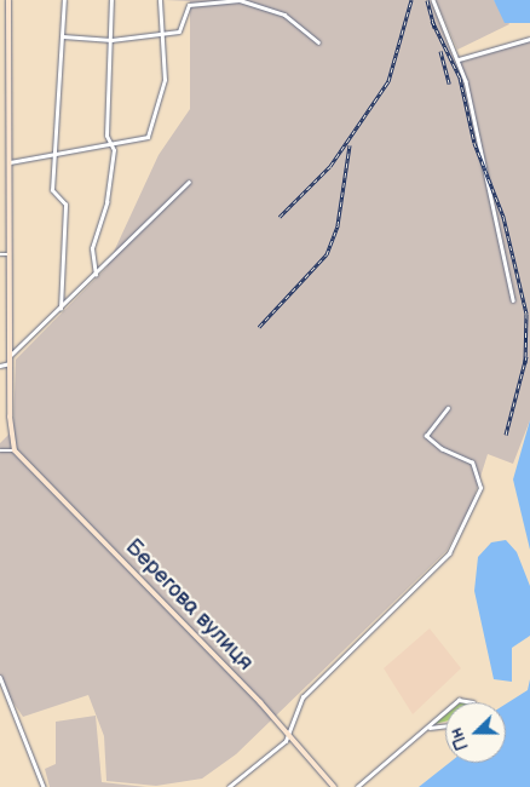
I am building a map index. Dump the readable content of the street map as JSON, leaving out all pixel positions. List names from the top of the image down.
{
  "streets": {
    "street": ["Берегова вулиця"]
  },
  "north": "left"
}
